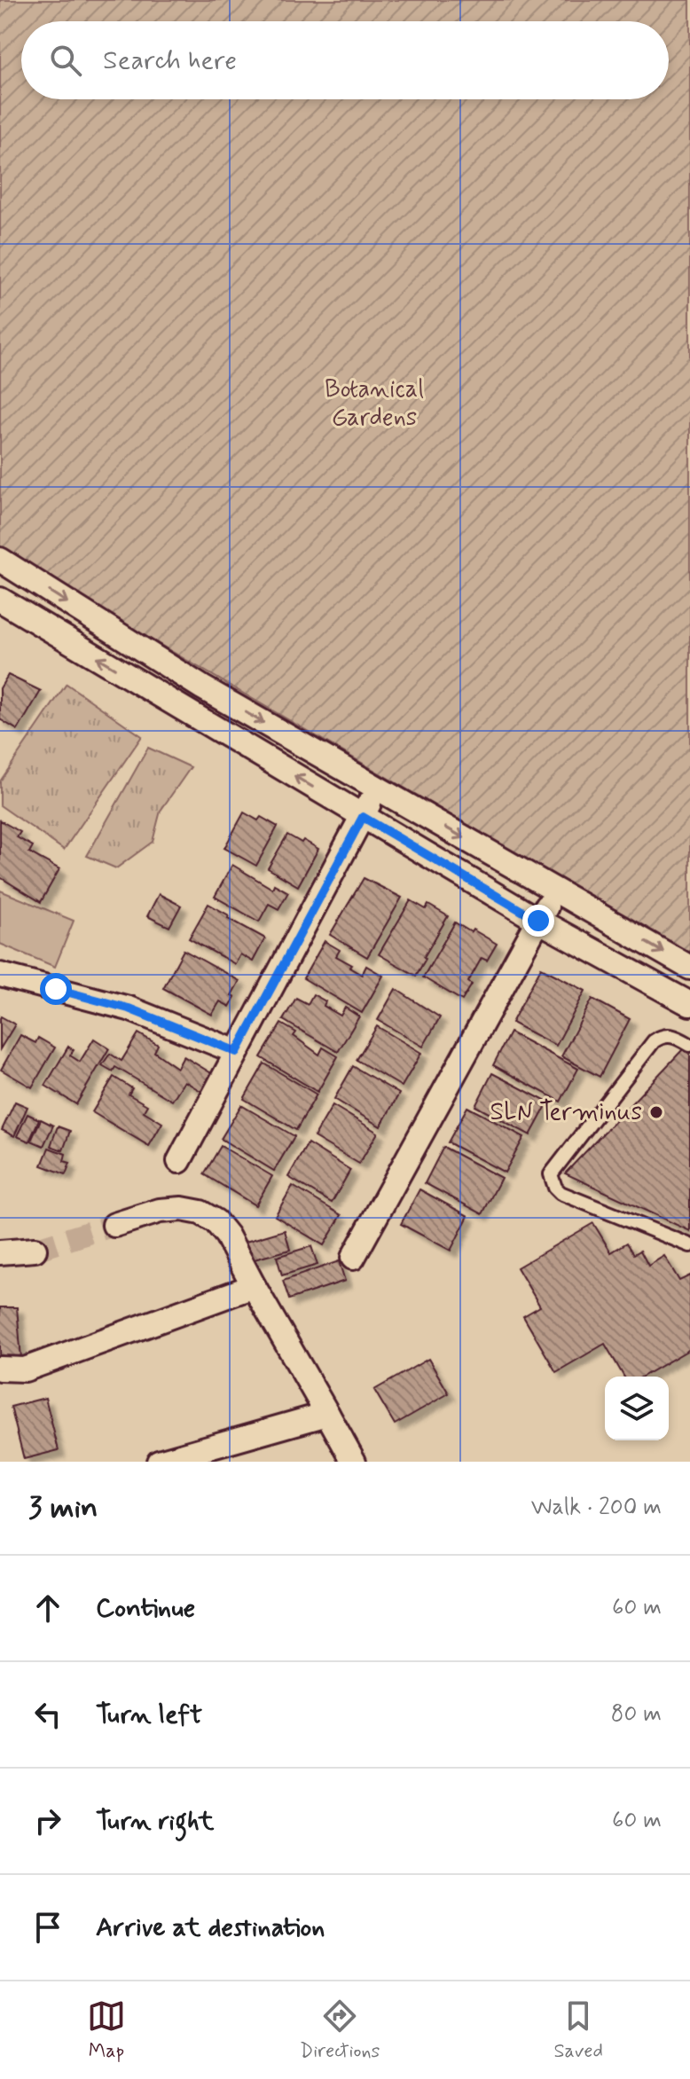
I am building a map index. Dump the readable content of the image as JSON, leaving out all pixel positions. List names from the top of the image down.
{
  "parks": ["Botanical Gardens"],
  "places": ["SLN Terminus"],
  "page": {
    "search": "Search here",
    "heading": ["3 min", "Walk · 200 m"],
    "list": [
      ["Continue", "60 m"],
      ["Turn left", "80 m"],
      ["Turn right", "60 m"],
      "Arrive at destination"
    ],
    "nav": ["Map", "Directions", "Saved"]
  }
}
